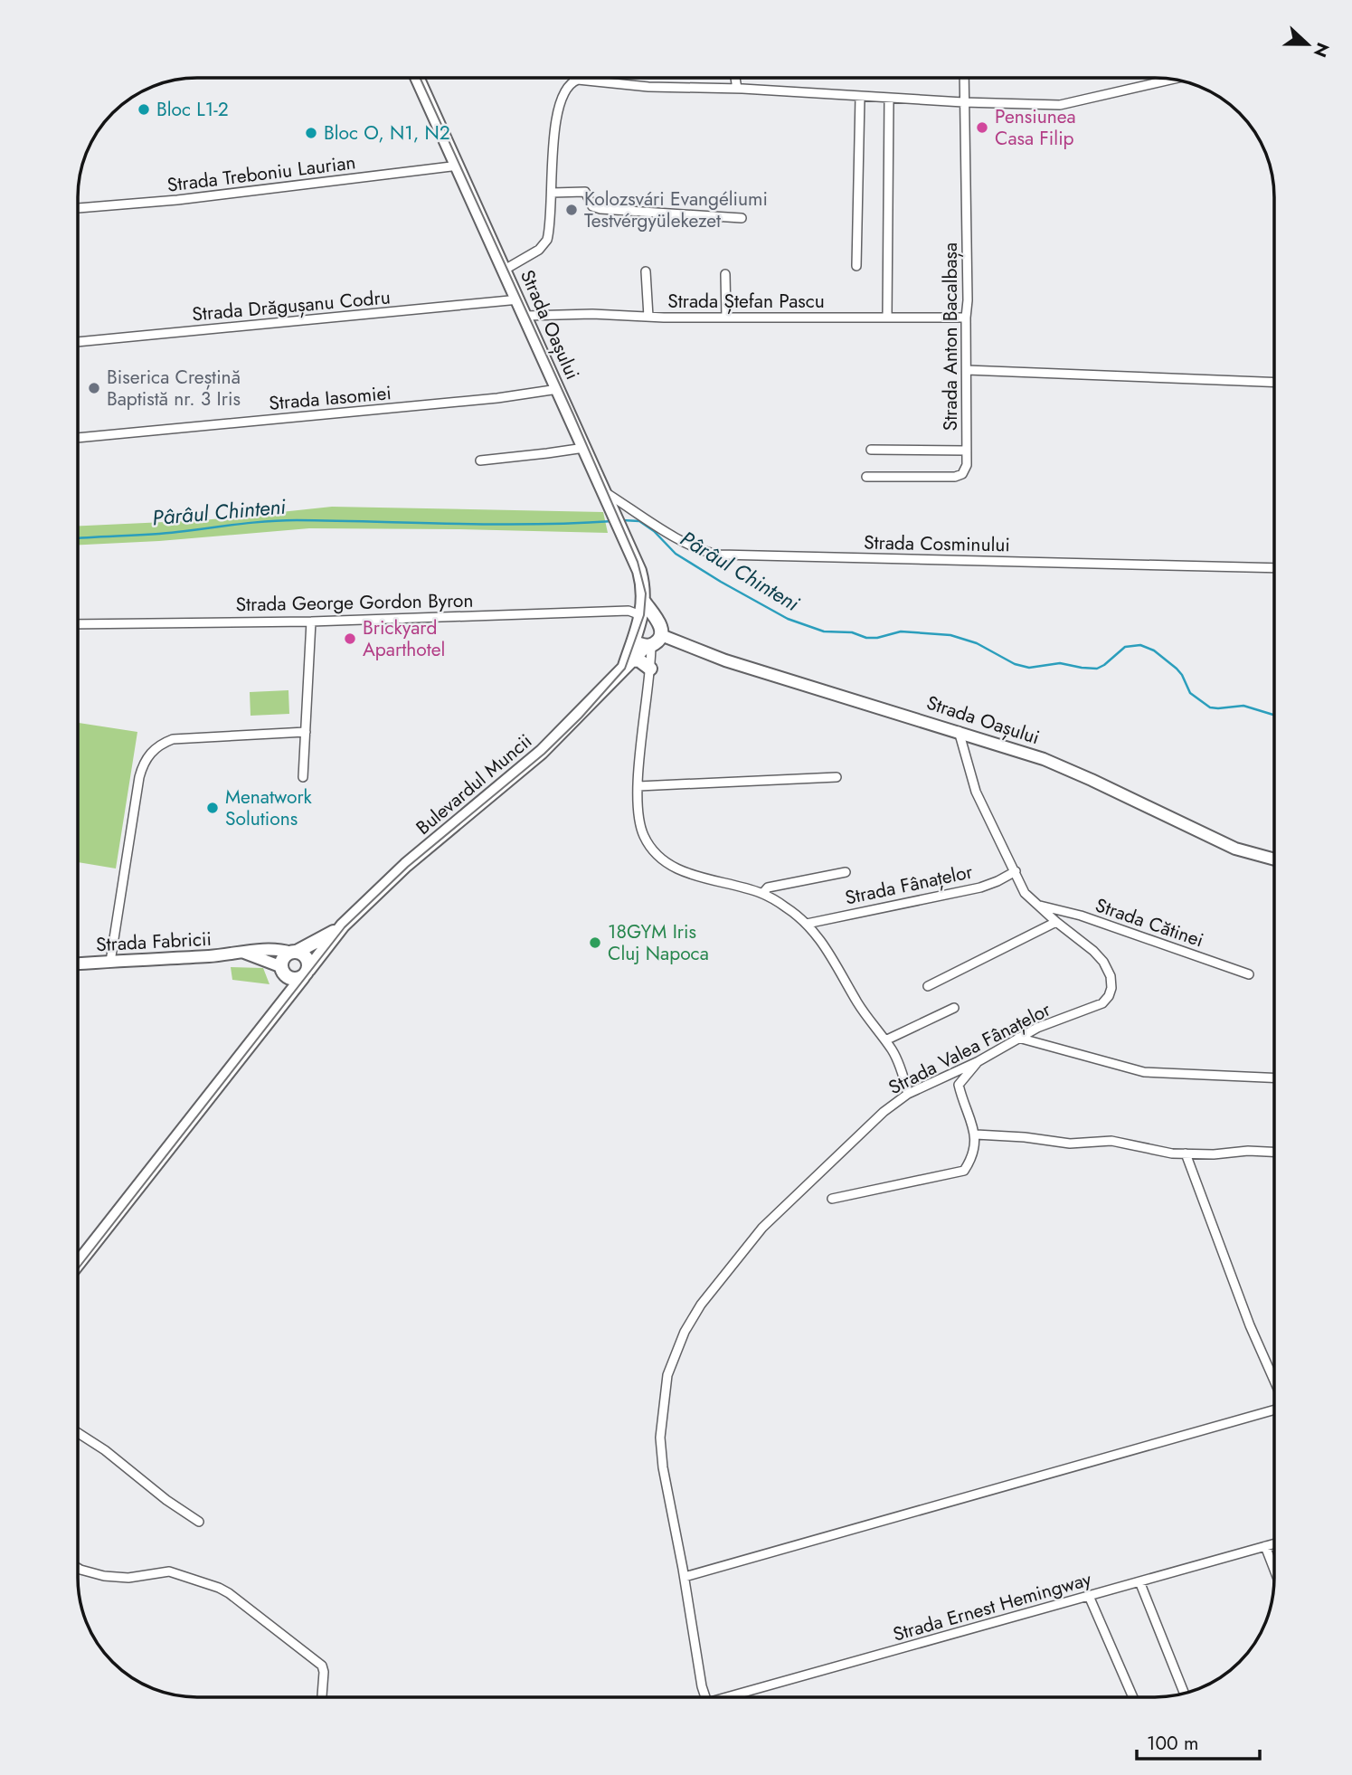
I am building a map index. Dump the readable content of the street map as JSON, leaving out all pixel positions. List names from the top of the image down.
{
  "streets": {
    "main road": ["Strada Oașului", "Bulevardul Muncii", "Strada Fabricii"],
    "street": [
      "Strada Treboniu Laurian",
      "Strada Ștefan Pascu",
      "Strada Drăgușanu Codru",
      "Strada Anton Bacalbașa",
      "Strada Iasomiei",
      "Strada Cosminului",
      "Strada George Gordon Byron",
      "Strada Fânațelor",
      "Strada Cătinei",
      "Strada Valea Fânațelor",
      "Strada Ernest Hemingway"
    ]
  },
  "crossings": [
    ["Strada Treboniu Laurian", "Strada Oașului"],
    ["Strada Ștefan Pascu", "Strada Oașului"],
    ["Strada Ștefan Pascu", "Strada Anton Bacalbașa"],
    ["Strada Drăgușanu Codru", "Strada Oașului"],
    ["Strada Oașului", "Strada Iasomiei"],
    ["Strada Oașului", "Strada Cosminului"],
    ["Strada Oașului", "Strada George Gordon Byron"],
    ["Strada Oașului", "Bulevardul Muncii"],
    ["Strada Oașului", "Strada Valea Fânațelor"],
    ["Bulevardul Muncii", "Strada Fabricii"],
    ["Strada Fânațelor", "Strada Valea Fânațelor"],
    ["Strada Cătinei", "Strada Valea Fânațelor"]
  ],
  "water": ["Pârâul Chinteni"],
  "places": [
    "Bloc L1-2",
    "Pensiunea Casa Filip",
    "Bloc O, N1, N2",
    "Kolozsvári Evangéliumi Testvérgyülekezet",
    "Biserica Creștină Baptistă nr. 3 Iris",
    "Brickyard Aparthotel",
    "Menatwork Solutions",
    "18GYM Iris Cluj Napoca"
  ],
  "scale_bar": "100 m",
  "north": "right"
}
